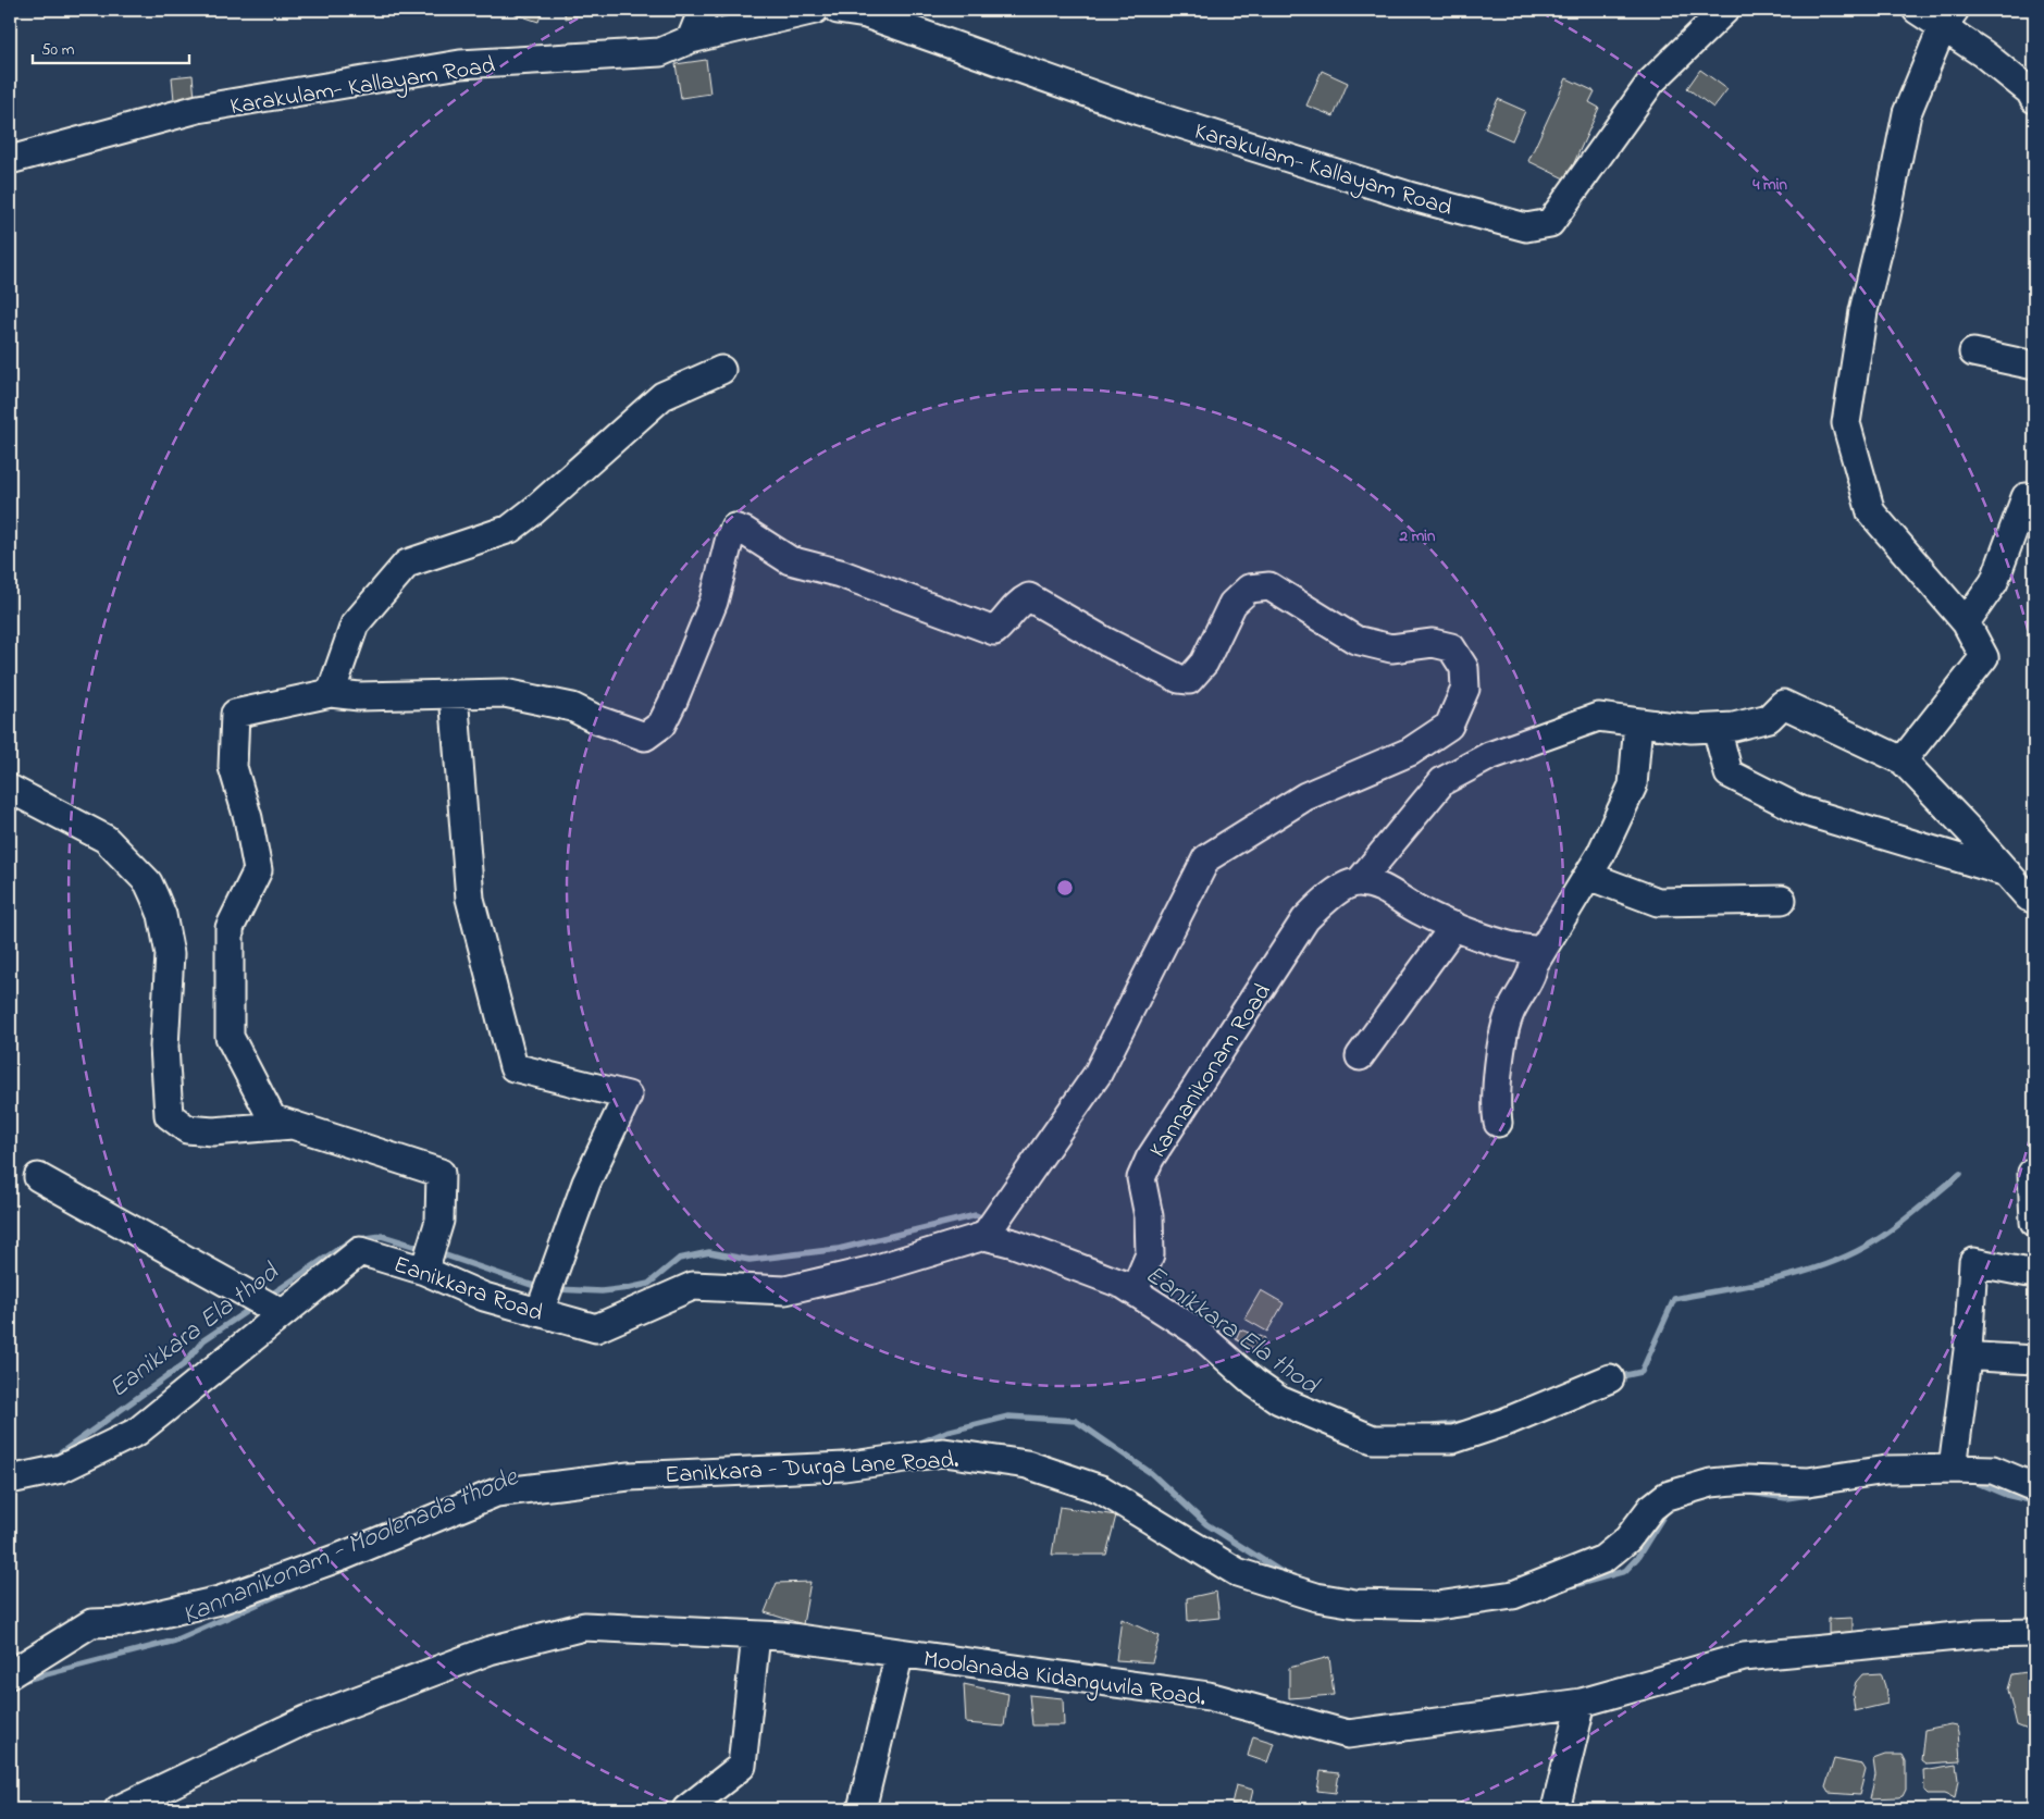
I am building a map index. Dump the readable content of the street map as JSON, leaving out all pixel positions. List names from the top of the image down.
{
  "streets": {
    "street": [
      "Karakulam- Kallayam Road",
      "Kannanikonam Road",
      "Eanikkara Road",
      "Eanikkara - Durga Lane Road.",
      "Moolanada Kidanguvila Road."
    ]
  },
  "water": ["Eanikkara Ela thod", "Kannanikonam - Moolenada thode"],
  "scale_bar": "50 m",
  "rings": ["4 min", "2 min"]
}
